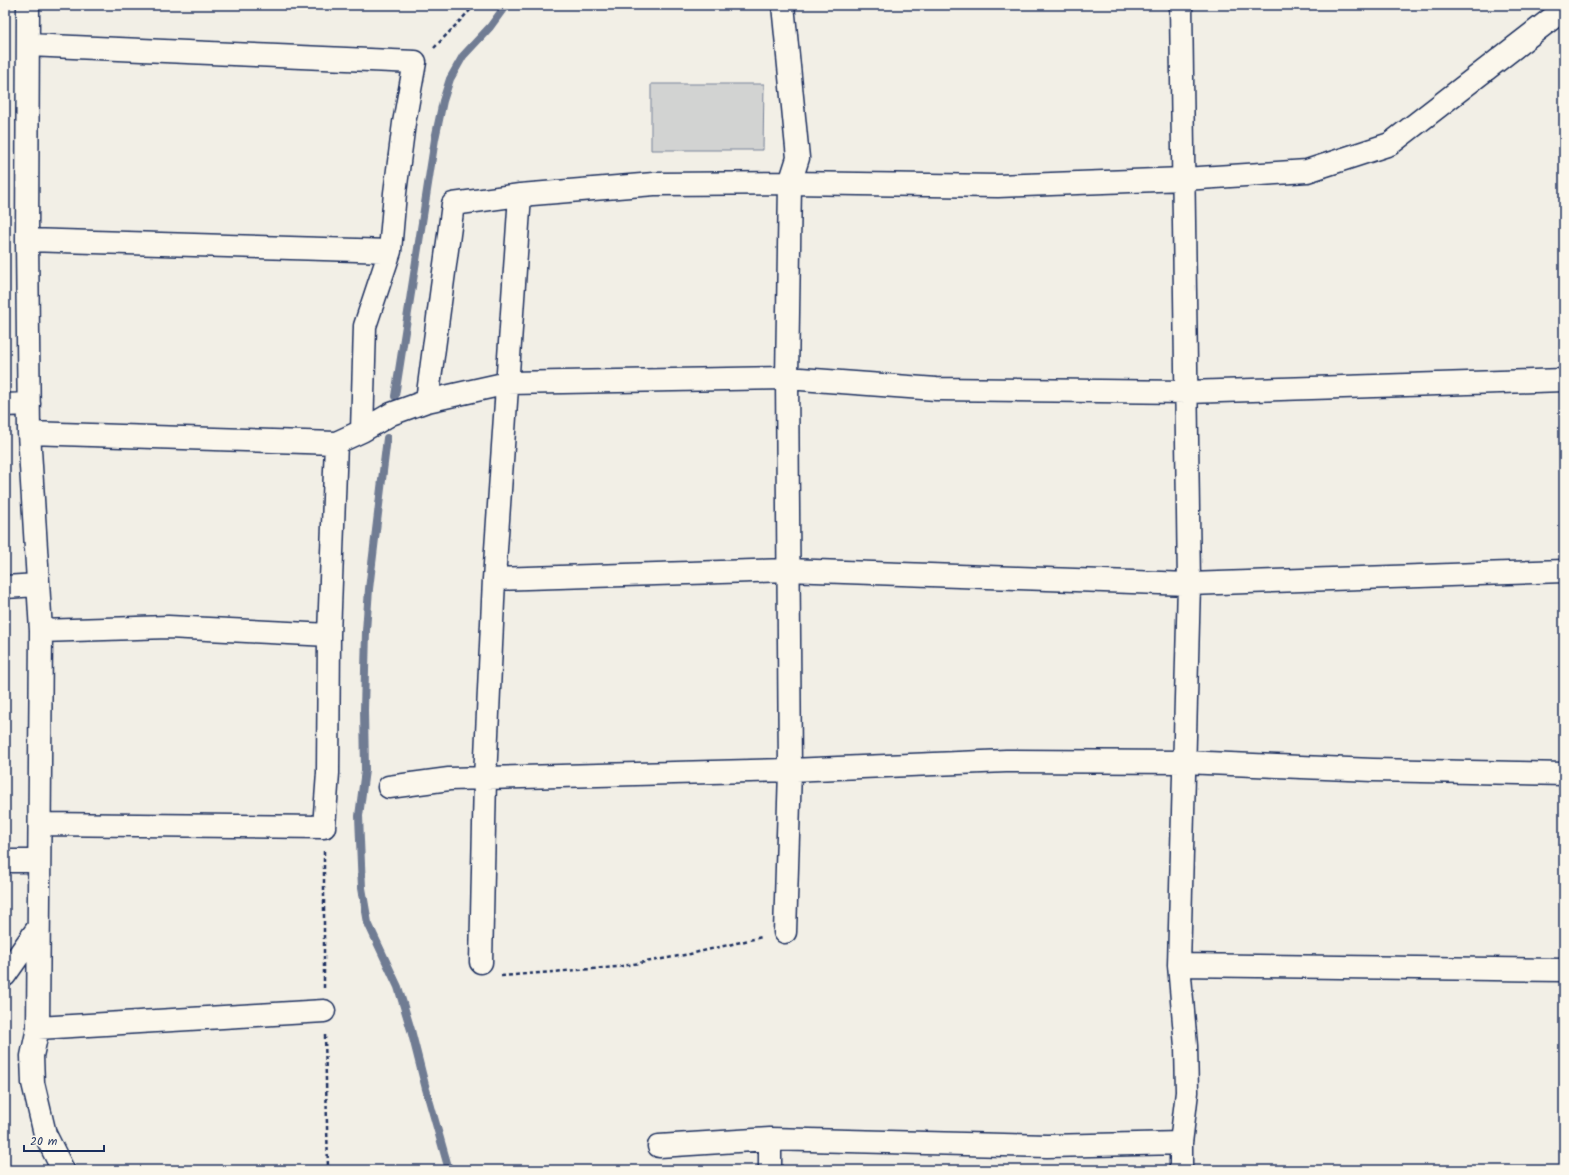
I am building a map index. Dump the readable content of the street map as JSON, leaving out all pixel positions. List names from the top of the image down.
{
  "scale_bar": "20 m"
}
